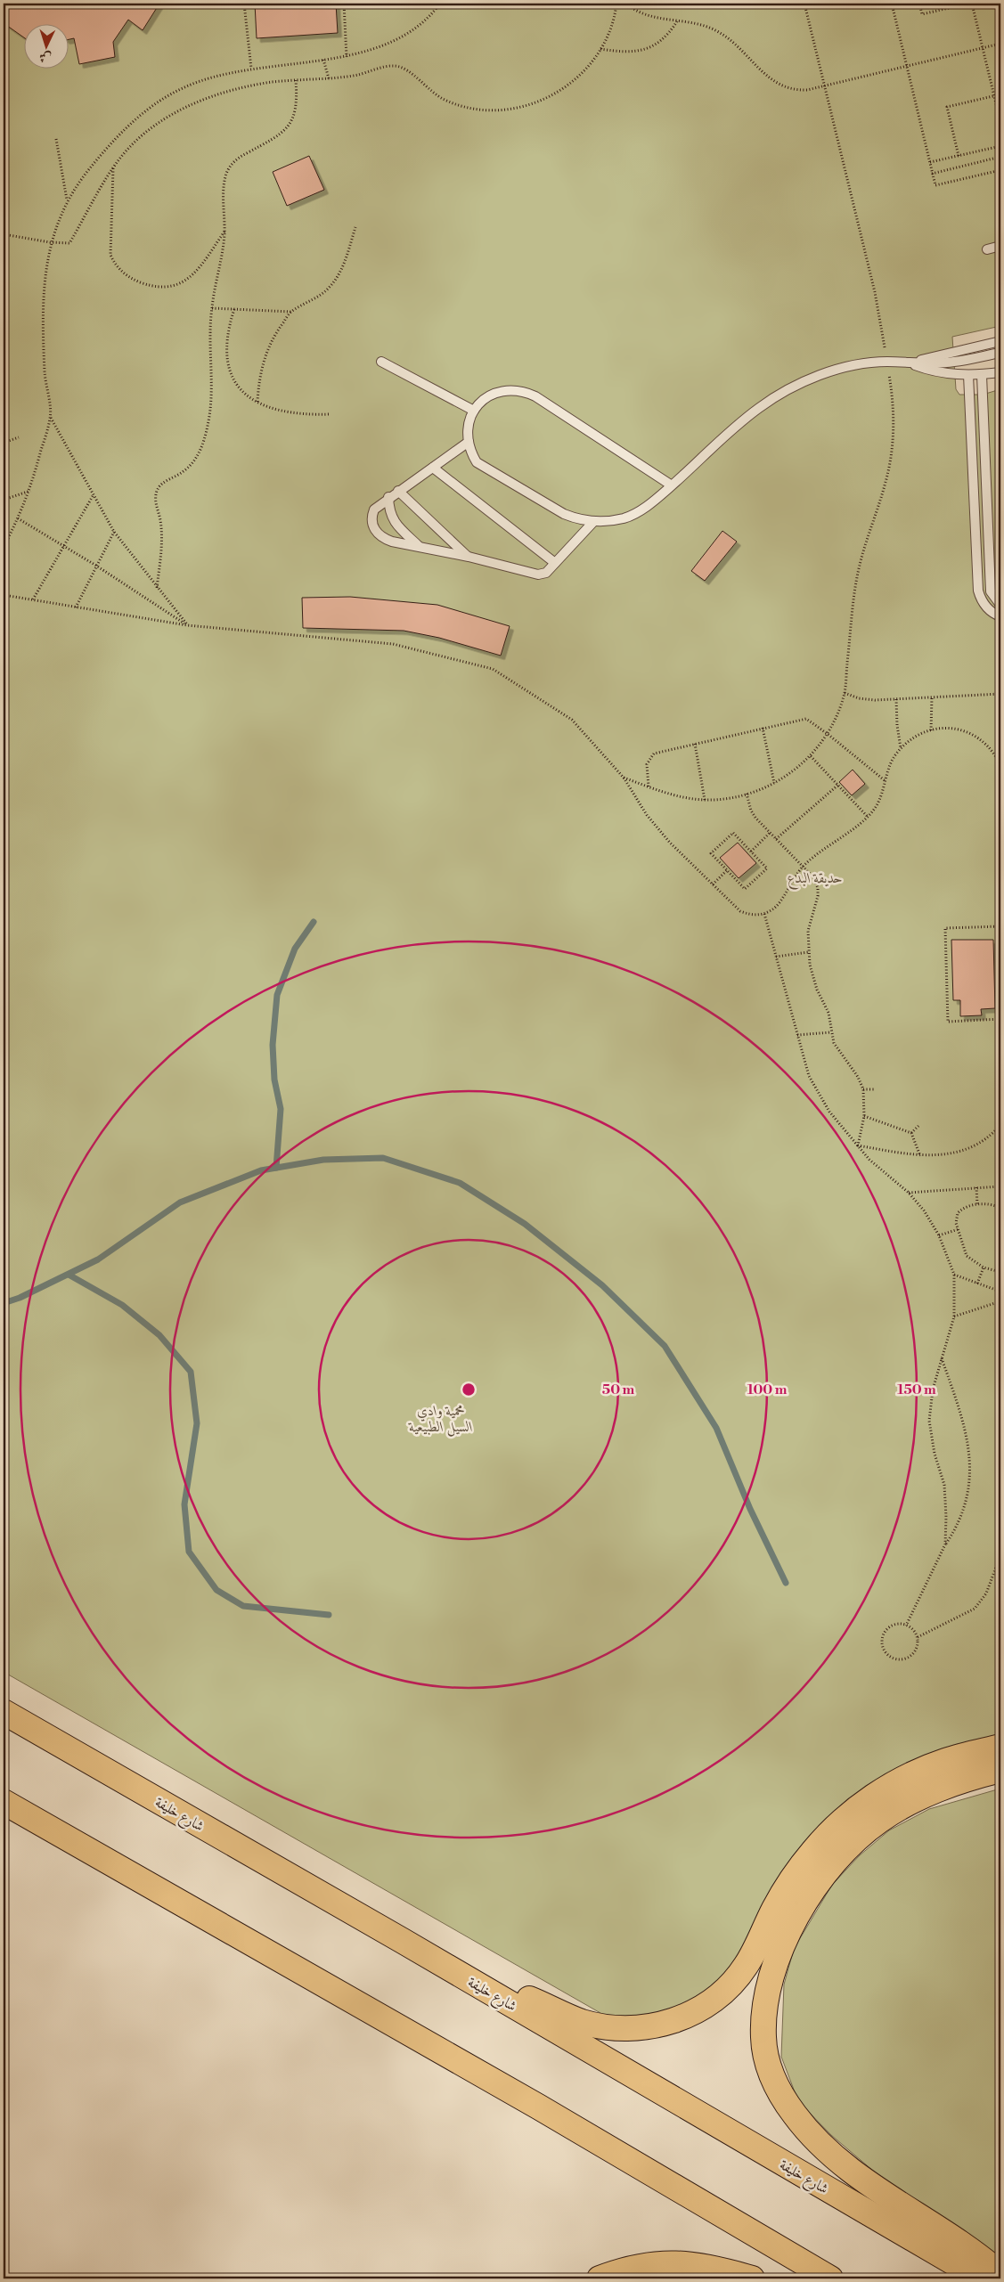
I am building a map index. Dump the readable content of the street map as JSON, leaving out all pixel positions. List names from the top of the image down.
{
  "streets": {
    "main road": ["شارع خليفة"]
  },
  "parks": ["حديقة البدع", "محمية وادي السيل الطبيعية"],
  "north": "bottom",
  "rings": ["50 m", "100 m", "150 m"]
}
